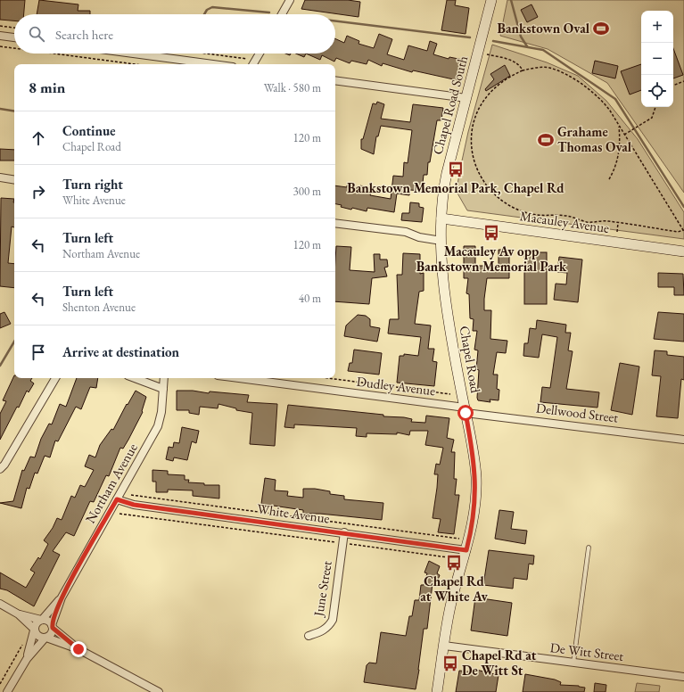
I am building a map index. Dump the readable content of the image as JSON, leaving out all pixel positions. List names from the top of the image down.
{
  "streets": {
    "main road": ["Chapel Road South", "Macauley Avenue", "Chapel Road"],
    "street": [
      "Dudley Avenue",
      "Dellwood Street",
      "Northam Avenue",
      "White Avenue",
      "June Street",
      "De Witt Street"
    ]
  },
  "crossings": [
    ["Chapel Road South", "Macauley Avenue"],
    ["Chapel Road South", "Chapel Road"],
    ["Macauley Avenue", "Chapel Road"],
    ["Chapel Road", "Dudley Avenue"],
    ["Chapel Road", "Dellwood Street"],
    ["Chapel Road", "White Avenue"],
    ["Chapel Road", "De Witt Street"],
    ["Dudley Avenue", "Dellwood Street"],
    ["Northam Avenue", "White Avenue"],
    ["White Avenue", "June Street"]
  ],
  "places": {
    "sports": ["Bankstown Oval", "Grahame Thomas Oval"],
    "bus stop": [
      "Bankstown Memorial Park, Chapel Rd",
      "Macauley Av opp Bankstown Memorial Park",
      "Chapel Rd at White Av",
      "Chapel Rd at De Witt St"
    ]
  },
  "page": {
    "map_buttons": ["+", "−"],
    "search": "Search here",
    "heading": ["8 min", "Walk · 580 m"],
    "list": [
      ["Continue", "Chapel Road", "120 m"],
      ["Turn right", "White Avenue", "300 m"],
      ["Turn left", "Northam Avenue", "120 m"],
      ["Turn left", "Shenton Avenue", "40 m"],
      "Arrive at destination"
    ]
  }
}
